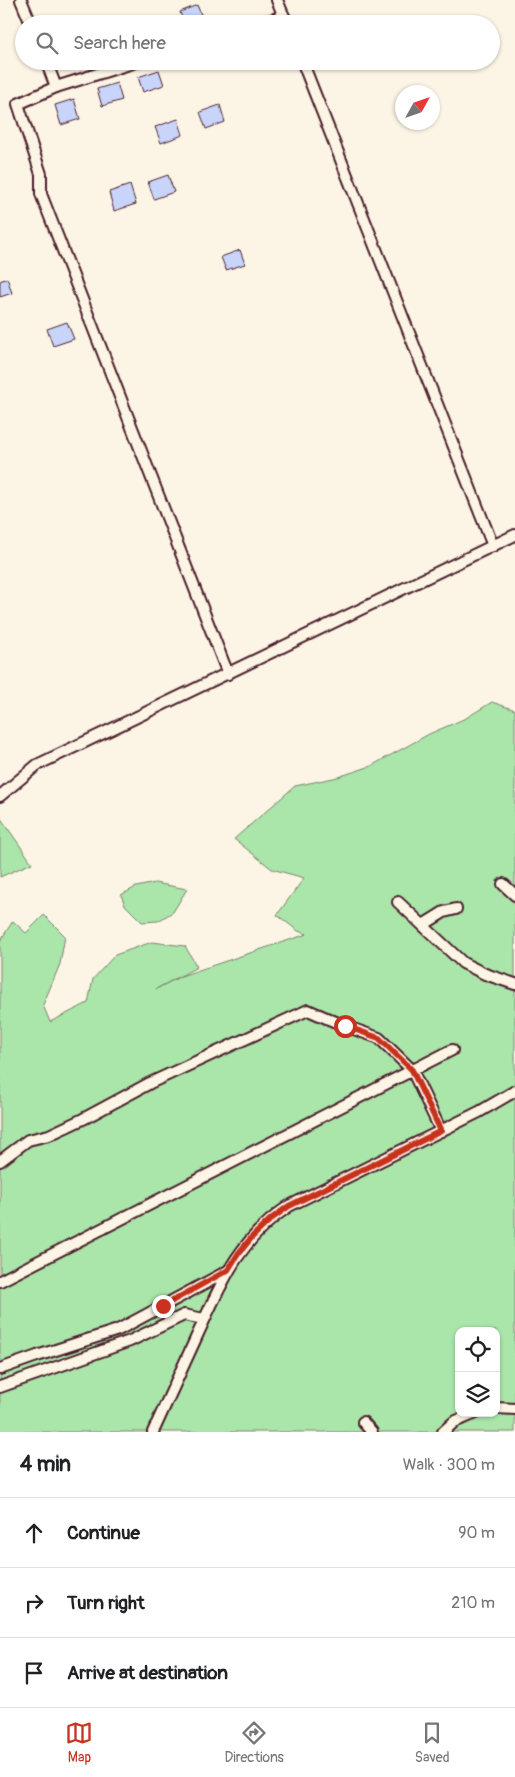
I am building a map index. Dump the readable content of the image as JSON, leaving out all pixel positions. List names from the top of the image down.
{
  "north": "top right",
  "page": {
    "search": "Search here",
    "heading": ["4 min", "Walk · 300 m"],
    "list": [
      ["Continue", "90 m"],
      ["Turn right", "210 m"],
      "Arrive at destination"
    ],
    "nav": ["Map", "Directions", "Saved"]
  }
}
